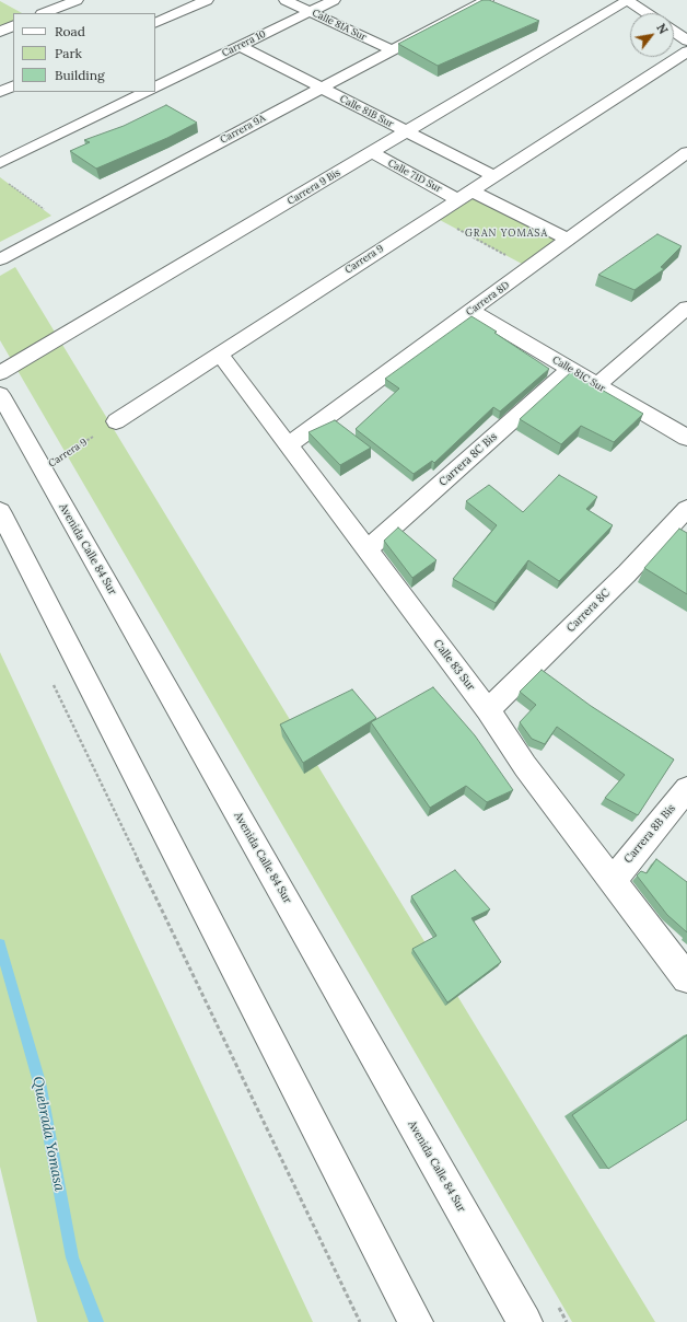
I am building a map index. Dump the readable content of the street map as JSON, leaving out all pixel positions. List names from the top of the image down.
{
  "streets": {
    "main road": [
      "Calle 81A Sur",
      "Carrera 10",
      "Calle 81B Sur",
      "Carrera 9A",
      "Calle 71D Sur",
      "Carrera 9 Bis",
      "Carrera 9",
      "Carrera 8D",
      "Calle 81C Sur",
      "Carrera 8C Bis",
      "Avenida Calle 84 Sur",
      "Carrera 8C",
      "Calle 83 Sur",
      "Carrera 8B Bis"
    ]
  },
  "crossings": [
    ["Calle 81A Sur", "Carrera 10"],
    ["Calle 81A Sur", "Carrera 9A"],
    ["Carrera 10", "Calle 81B Sur"],
    ["Calle 81B Sur", "Carrera 9A"],
    ["Calle 81B Sur", "Carrera 9 Bis"],
    ["Calle 81B Sur", "Carrera 9"],
    ["Calle 71D Sur", "Carrera 9 Bis"],
    ["Calle 71D Sur", "Carrera 9"],
    ["Calle 71D Sur", "Carrera 8D"],
    ["Carrera 9", "Avenida Calle 84 Sur"],
    ["Carrera 9", "Calle 83 Sur"],
    ["Carrera 8D", "Calle 81C Sur"],
    ["Carrera 8D", "Calle 83 Sur"],
    ["Calle 81C Sur", "Carrera 8C Bis"],
    ["Carrera 8C Bis", "Calle 83 Sur"],
    ["Carrera 8C", "Calle 83 Sur"],
    ["Calle 83 Sur", "Carrera 8B Bis"]
  ],
  "districts": ["GRAN YOMASA"],
  "water": ["Quebrada Yomasa"],
  "legend": ["Road", "Park", "Building"],
  "north": "top right"
}
